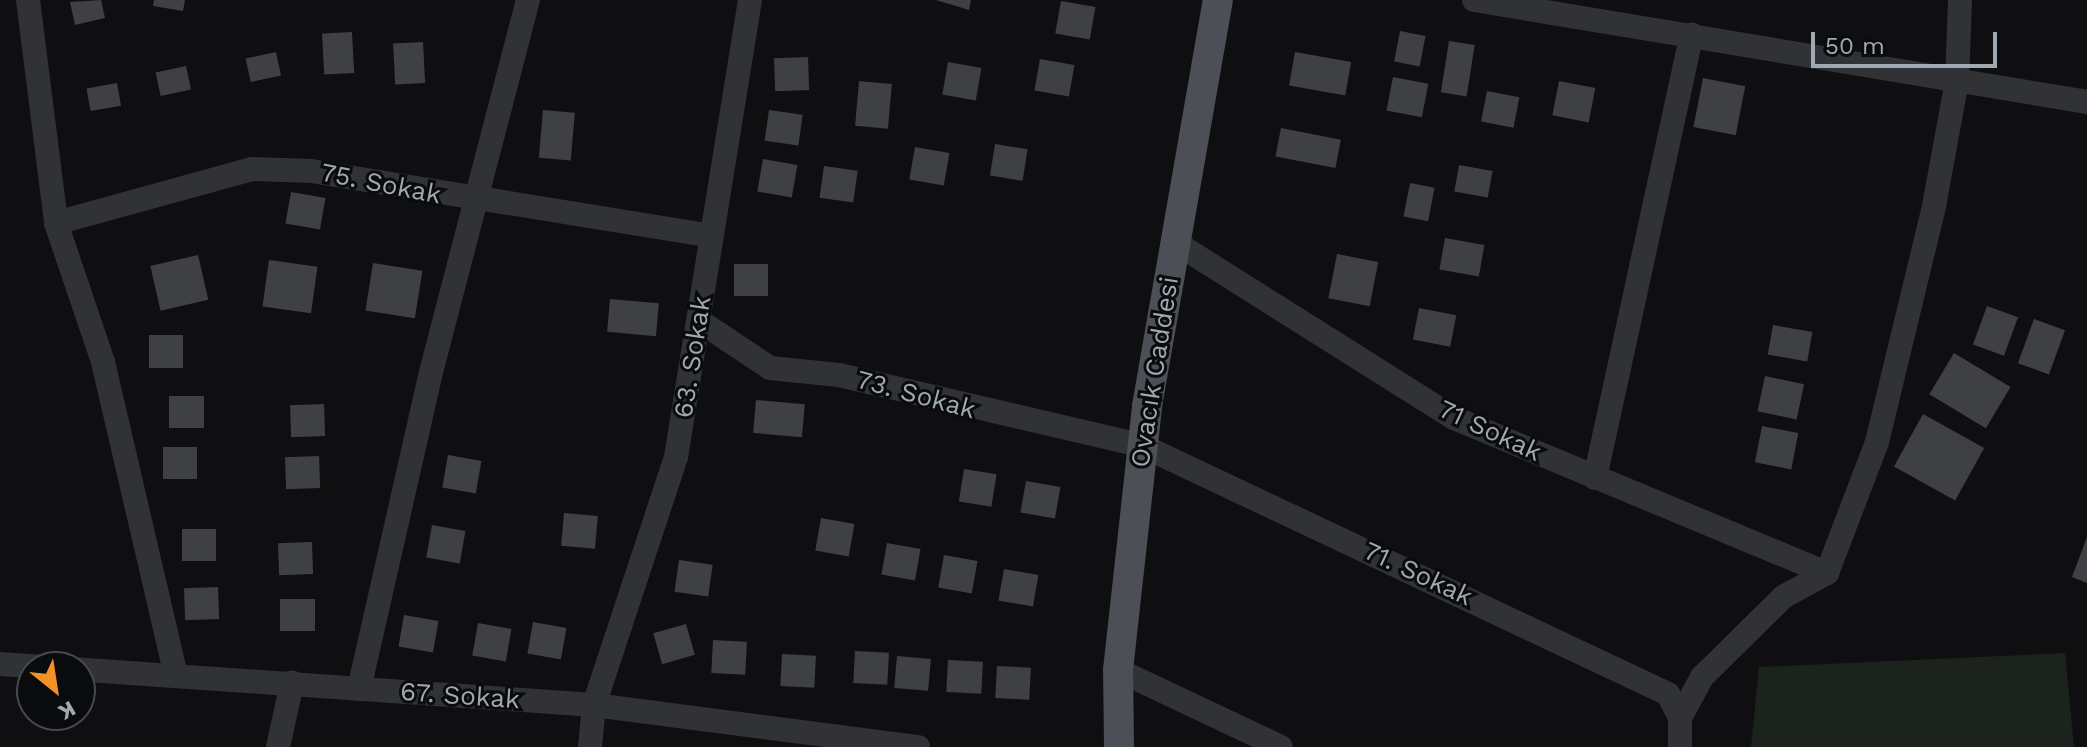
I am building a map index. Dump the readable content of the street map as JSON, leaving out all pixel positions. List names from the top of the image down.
{
  "streets": {
    "main road": ["Ovacık Caddesi"],
    "street": [
      "75. Sokak",
      "63. Sokak",
      "73. Sokak",
      "71 Sokak",
      "71. Sokak",
      "67. Sokak"
    ]
  },
  "crossings": [
    ["75. Sokak", "63. Sokak"],
    ["63. Sokak", "73. Sokak"],
    ["63. Sokak", "67. Sokak"],
    ["Ovacık Caddesi", "73. Sokak"],
    ["Ovacık Caddesi", "71 Sokak"],
    ["Ovacık Caddesi", "71. Sokak"],
    ["73. Sokak", "71. Sokak"]
  ],
  "scale_bar": "50 m",
  "north": "bottom right"
}
